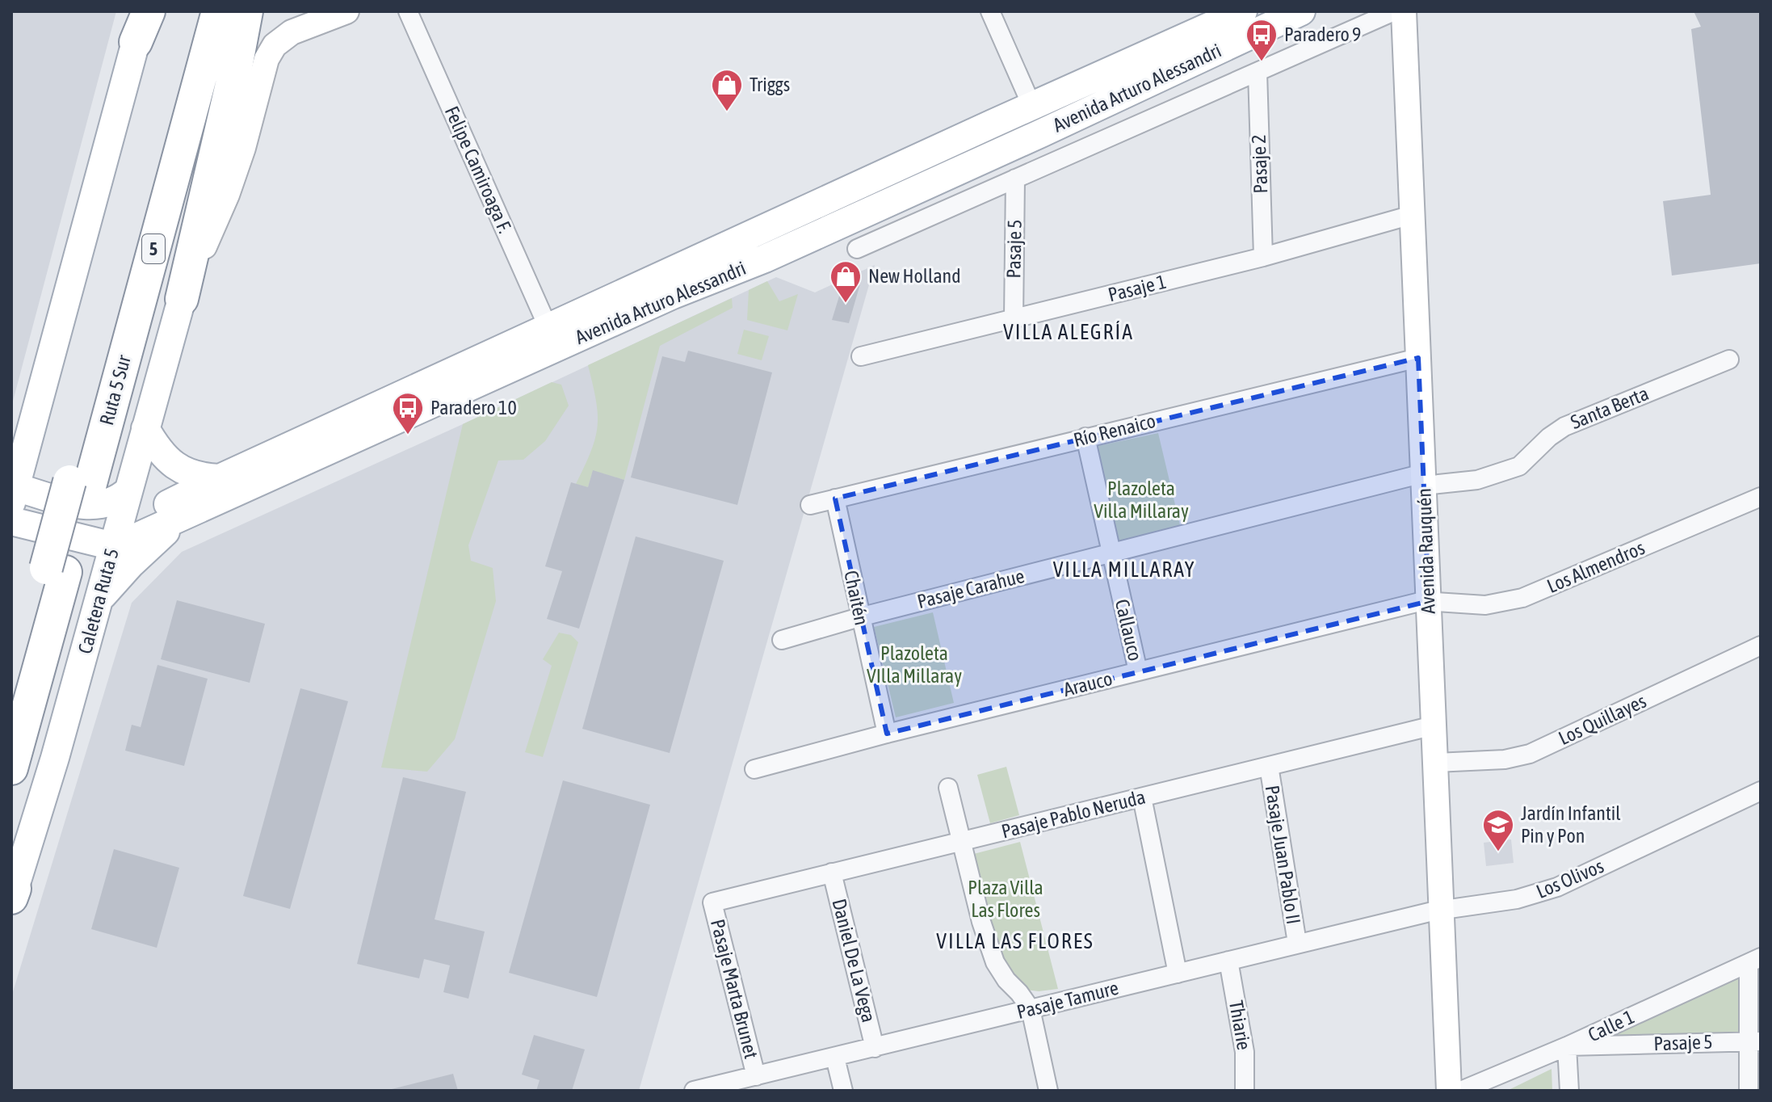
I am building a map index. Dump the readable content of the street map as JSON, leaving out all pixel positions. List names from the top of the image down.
{
  "streets": {
    "highway": ["5", "Ruta 5 Sur"],
    "main road": ["Avenida Arturo Alessandri", "Avenida Rauquén", "Caletera Ruta 5"],
    "street": [
      "Pasaje 2",
      "Felipe Camiroaga F.",
      "Pasaje 5",
      "Pasaje 1",
      "Santa Berta",
      "Río Renaico",
      "Los Almendros",
      "Pasaje Carahue",
      "Chaitén",
      "Callauco",
      "Arauco",
      "Los Quillayes",
      "Pasaje Pablo Neruda",
      "Pasaje Juan Pablo II",
      "Los Olivos",
      "Daniel De La Vega",
      "Pasaje Marta Brunet",
      "Pasaje Tamure",
      "Thiarie",
      "Calle 1"
    ]
  },
  "crossings": [
    ["Avenida Arturo Alessandri", "Pasaje 2"],
    ["Avenida Arturo Alessandri", "Felipe Camiroaga F."],
    ["Avenida Arturo Alessandri", "Pasaje 5"],
    ["Avenida Arturo Alessandri", "Caletera Ruta 5"],
    ["Pasaje 2", "Pasaje 1"],
    ["Pasaje 5", "Pasaje 1"],
    ["Pasaje 5", "Calle 1"],
    ["Pasaje 1", "Avenida Rauquén"],
    ["Santa Berta", "Avenida Rauquén"],
    ["Santa Berta", "Pasaje Carahue"],
    ["Río Renaico", "Avenida Rauquén"],
    ["Río Renaico", "Chaitén"],
    ["Río Renaico", "Callauco"],
    ["Avenida Rauquén", "Los Almendros"],
    ["Avenida Rauquén", "Pasaje Carahue"],
    ["Avenida Rauquén", "Arauco"],
    ["Avenida Rauquén", "Los Quillayes"],
    ["Avenida Rauquén", "Pasaje Pablo Neruda"],
    ["Avenida Rauquén", "Los Olivos"],
    ["Avenida Rauquén", "Pasaje Tamure"],
    ["Los Almendros", "Arauco"],
    ["Pasaje Carahue", "Chaitén"],
    ["Pasaje Carahue", "Callauco"],
    ["Chaitén", "Arauco"],
    ["Callauco", "Arauco"],
    ["Pasaje Pablo Neruda", "Pasaje Juan Pablo II"],
    ["Pasaje Pablo Neruda", "Daniel De La Vega"],
    ["Pasaje Pablo Neruda", "Pasaje Marta Brunet"],
    ["Pasaje Juan Pablo II", "Pasaje Tamure"],
    ["Los Olivos", "Pasaje Tamure"],
    ["Daniel De La Vega", "Pasaje Tamure"],
    ["Pasaje Marta Brunet", "Pasaje Tamure"],
    ["Pasaje Tamure", "Thiarie"]
  ],
  "districts": ["VILLA ALEGRÍA", "VILLA MILLARAY", "VILLA LAS FLORES"],
  "parks": ["Plazoleta Villa Millaray", "Plazoleta VIlla Millaray", "Plaza Villa Las Flores"],
  "places": {
    "bus stop": ["Paradero 9", "Paradero 10"],
    "shop": ["Triggs", "New Holland"],
    "school or university": ["Jardín Infantil Pin y Pon"]
  }
}
